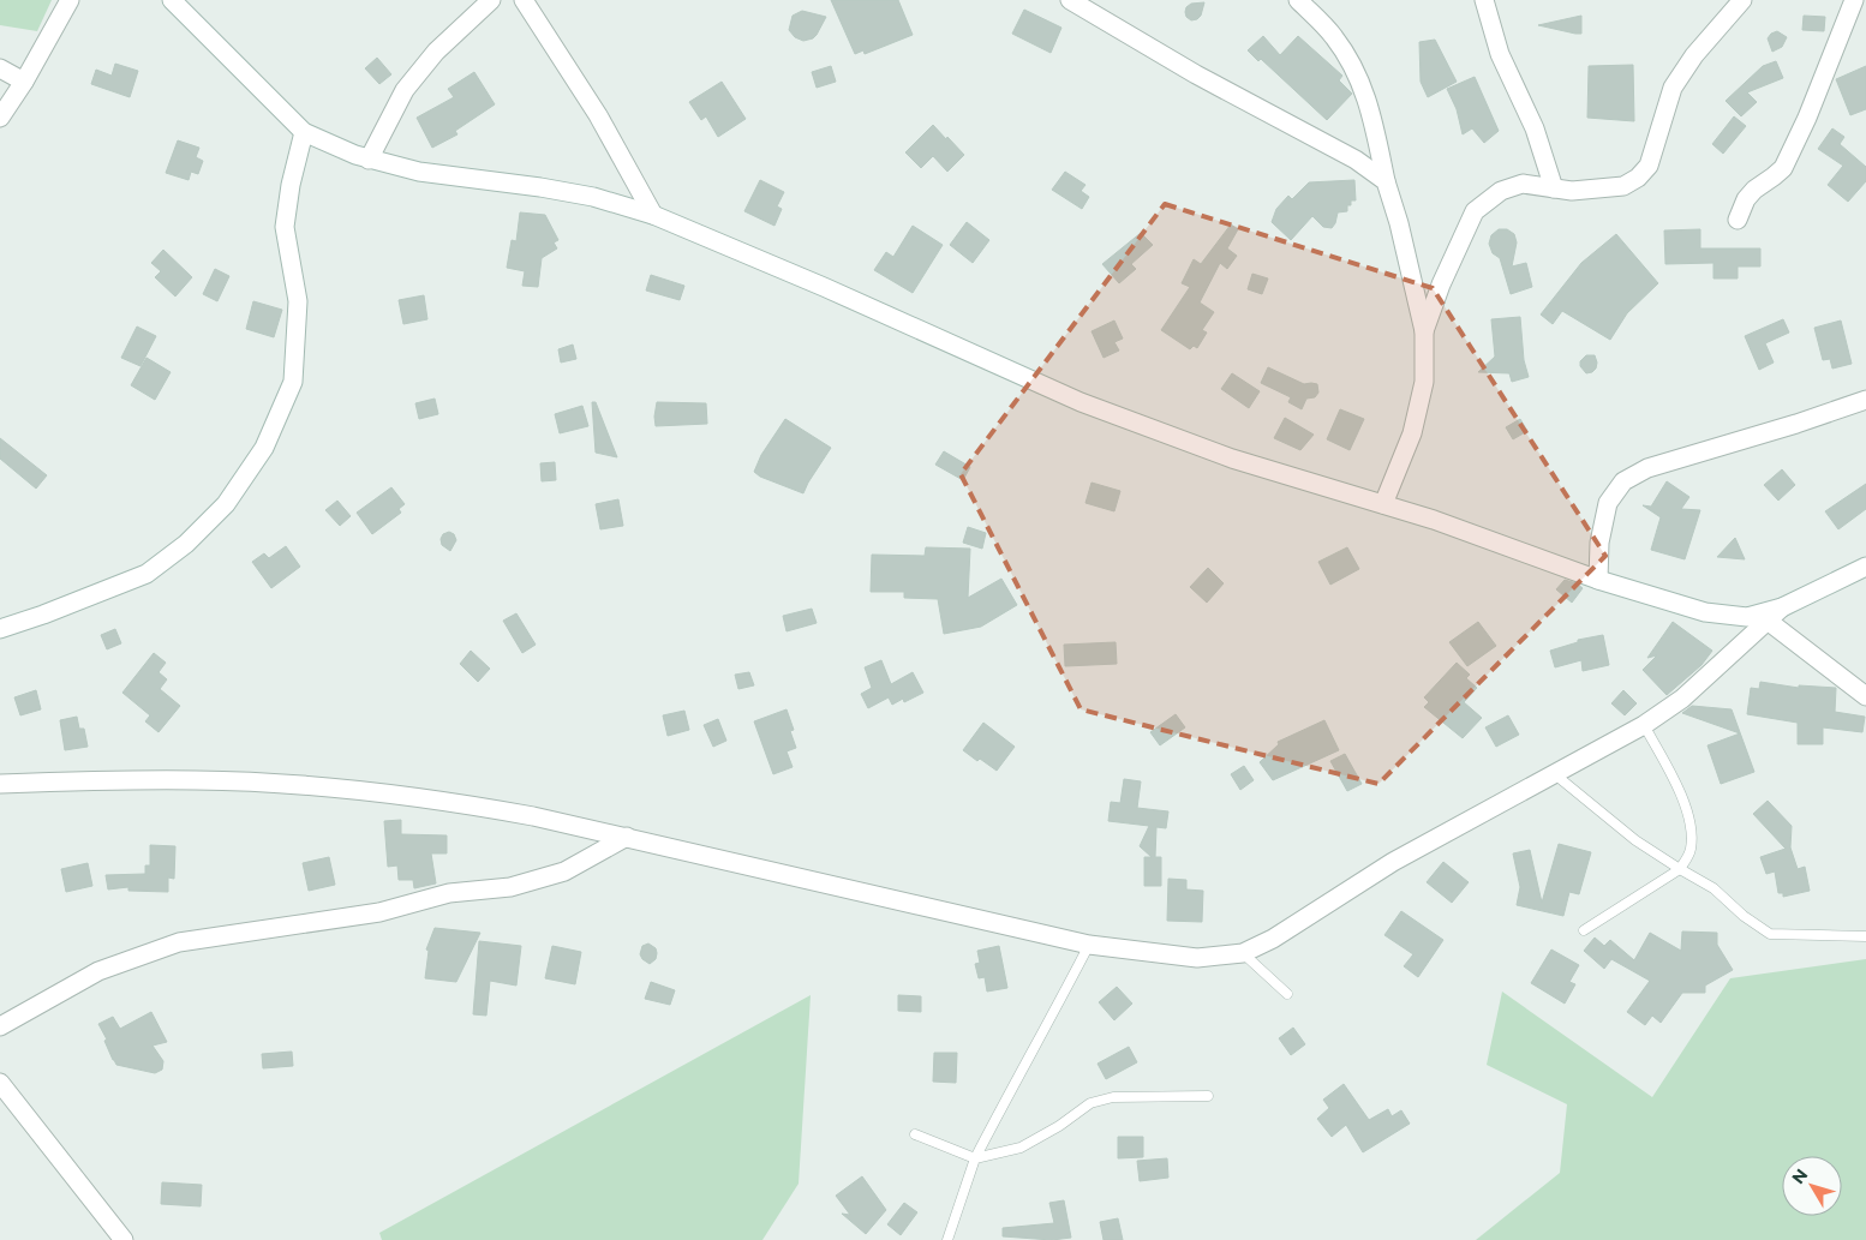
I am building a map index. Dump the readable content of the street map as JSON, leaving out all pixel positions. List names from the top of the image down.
{
  "north": "top left"
}
